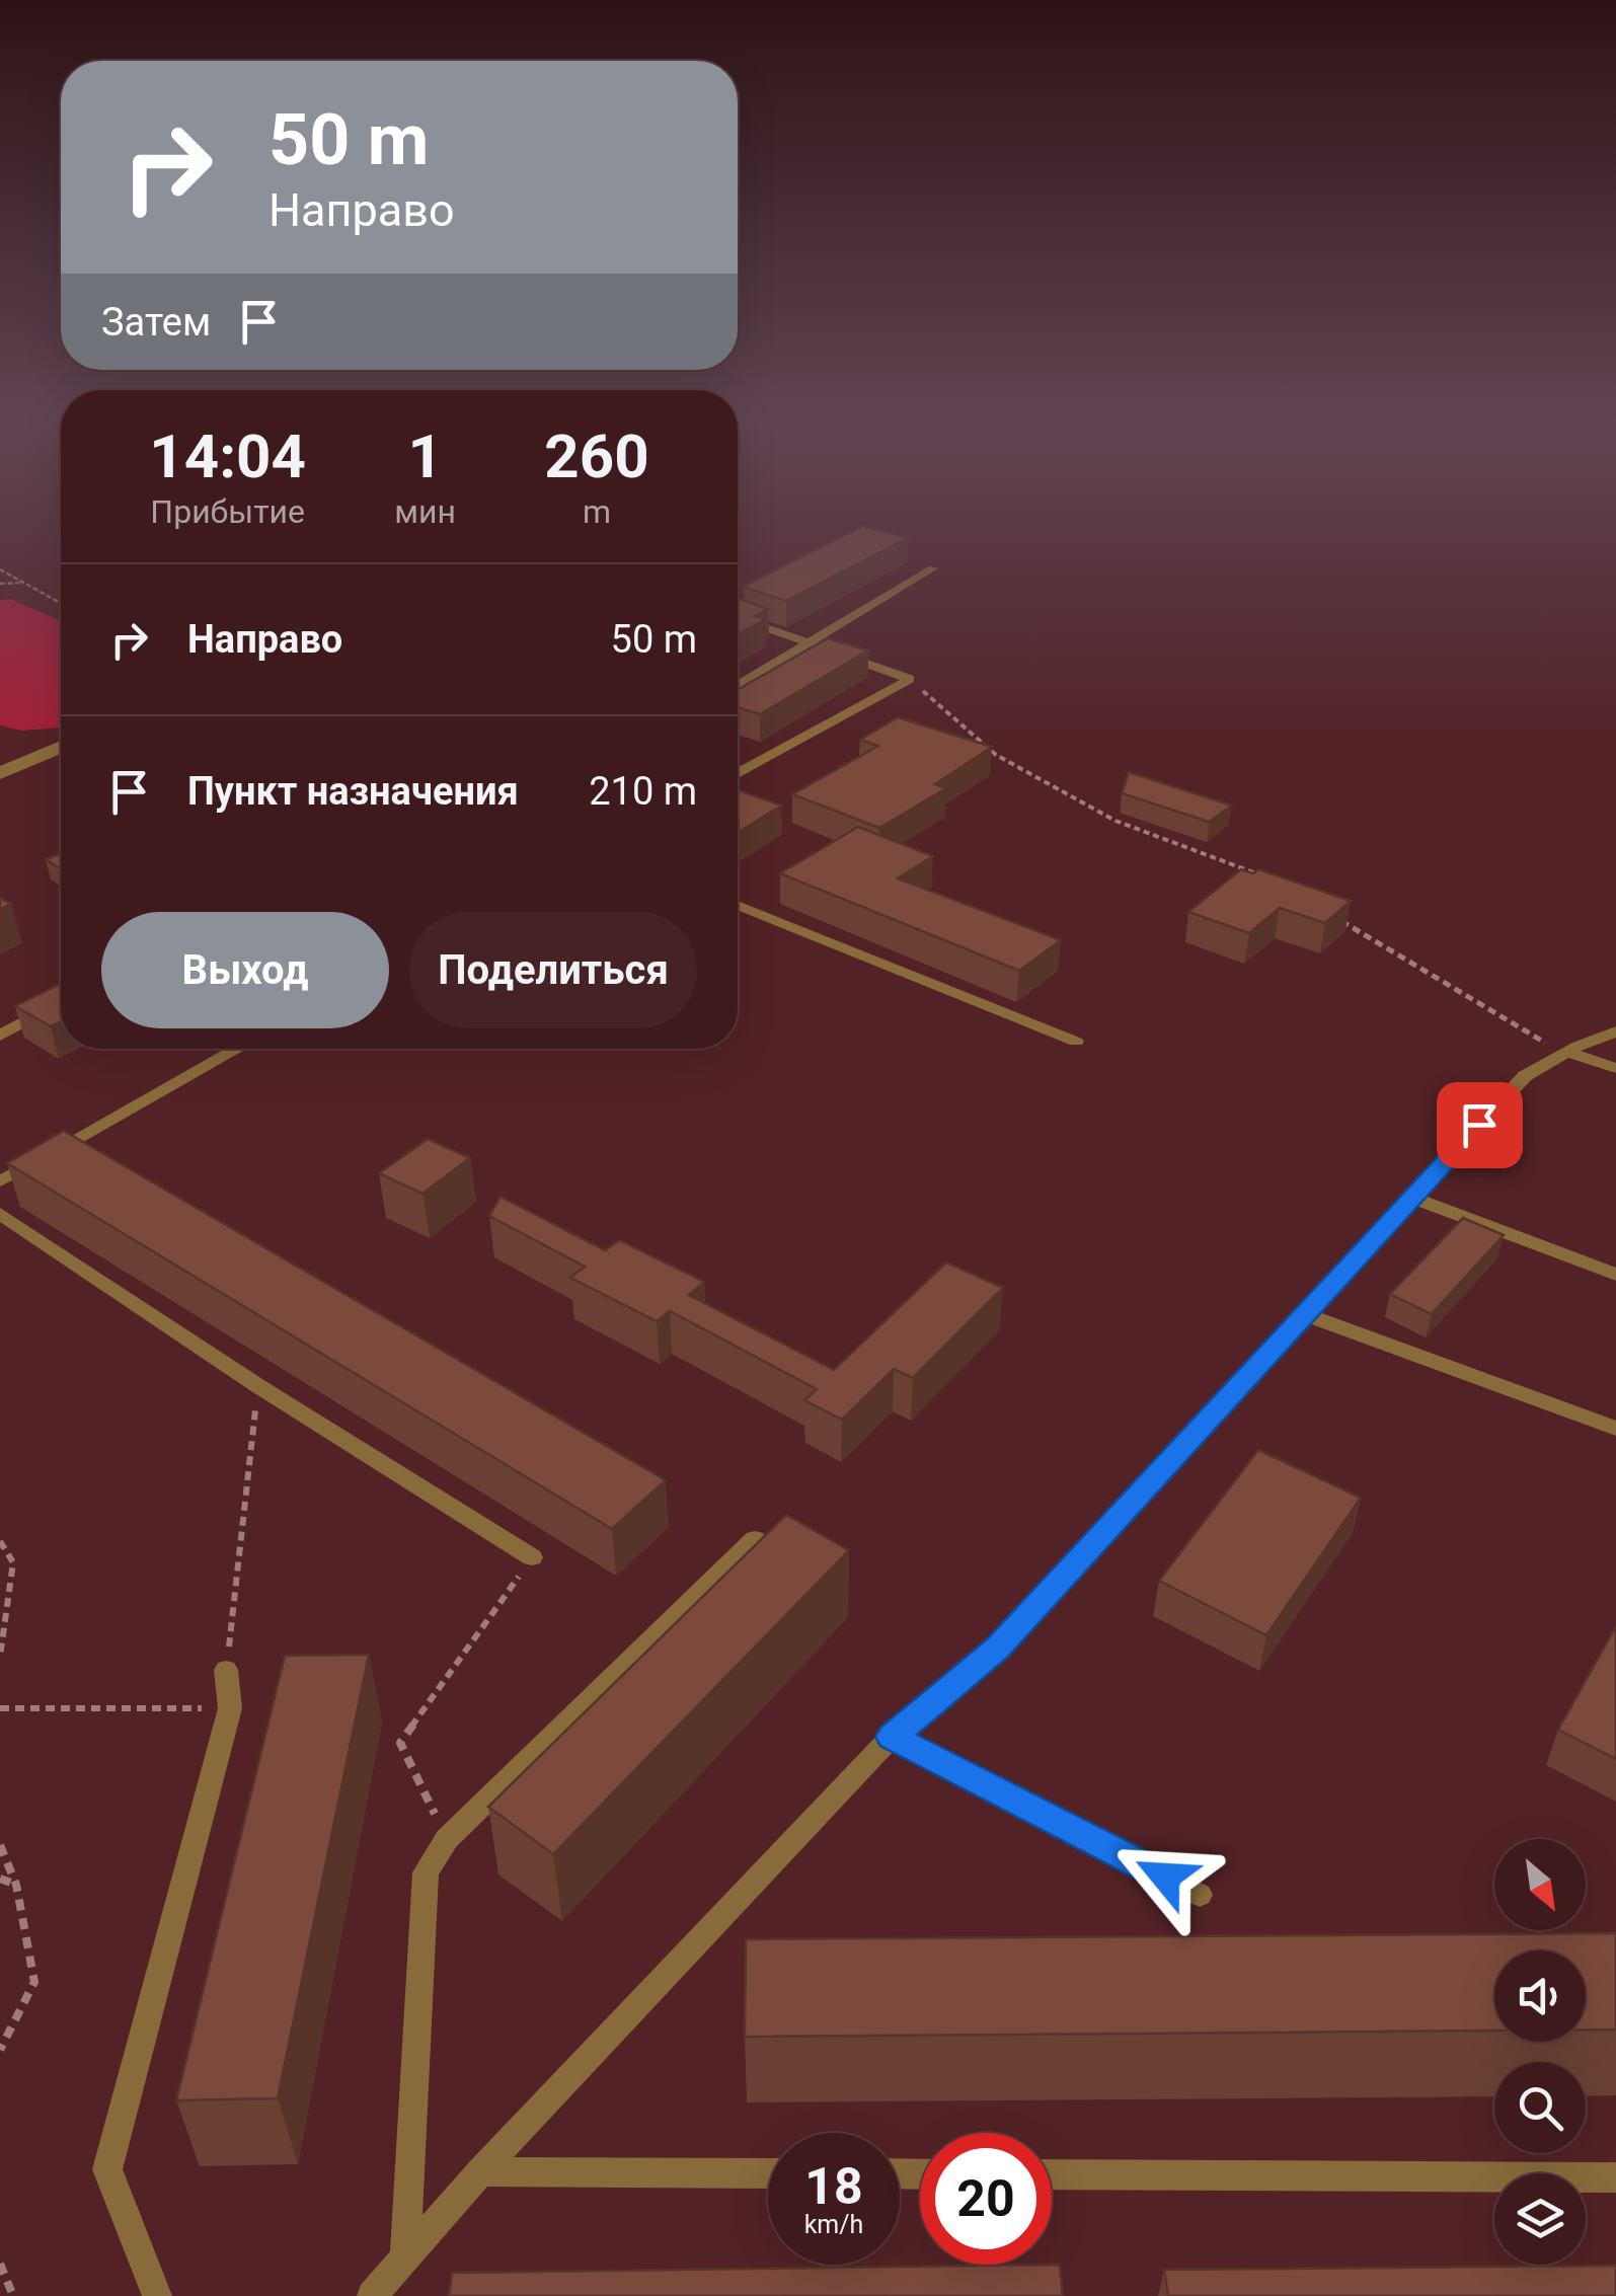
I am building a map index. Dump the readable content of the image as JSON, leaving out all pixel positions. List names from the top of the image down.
{
  "north": "bottom right",
  "page": {
    "turn": ["50 m", "Направо"],
    "then": "Затем",
    "eta": [
      "14:04",
      "Прибытие",
      "1",
      "мин",
      "260",
      "m"
    ],
    "list": [
      {
        "name": "Направо",
        "value": "50 m"
      },
      {
        "name": "Пункт назначения",
        "value": "210 m"
      }
    ],
    "buttons": ["Выход", "Поделиться"],
    "speed": "18 km/h",
    "limit": "20"
  }
}
